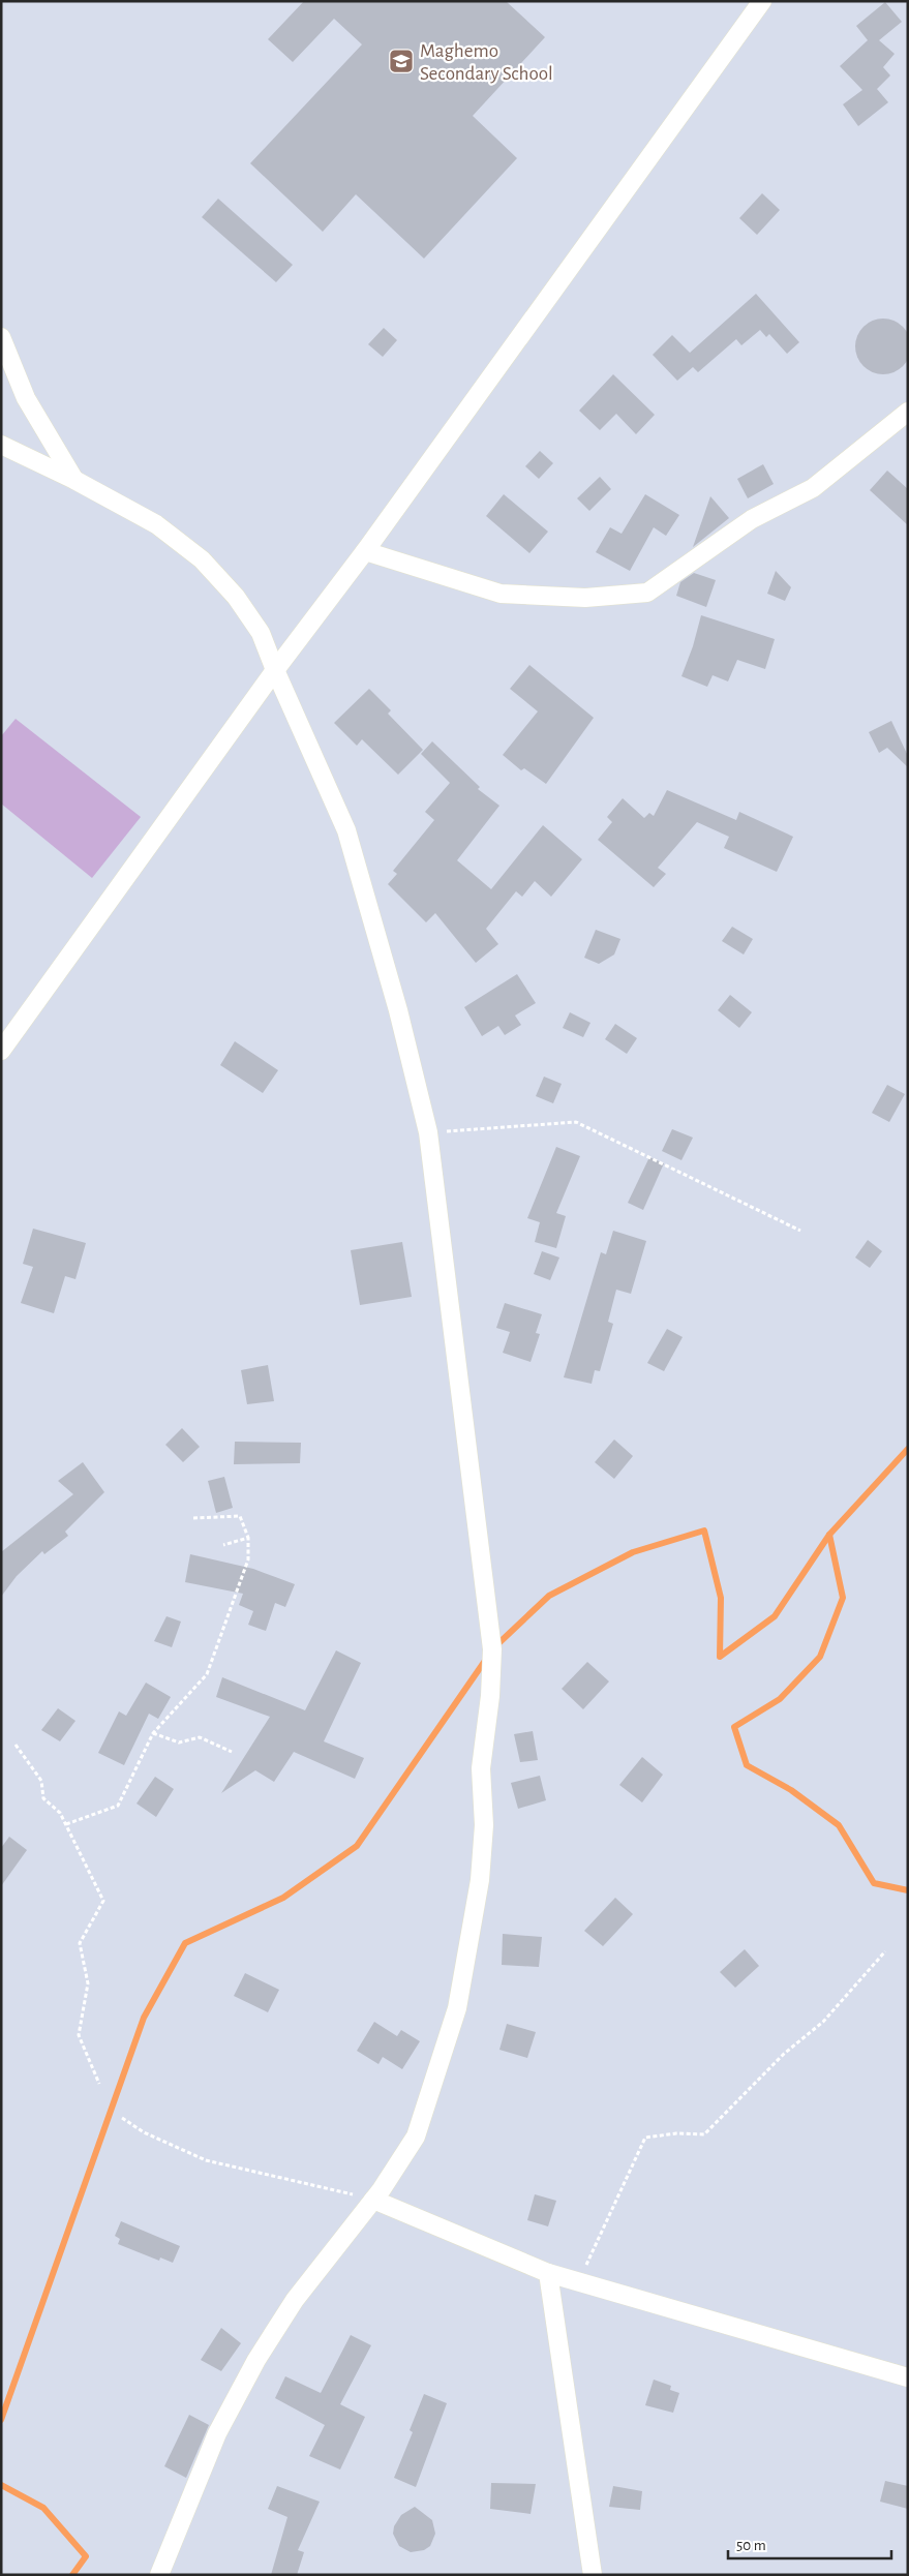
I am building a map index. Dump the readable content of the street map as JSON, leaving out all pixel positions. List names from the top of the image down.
{
  "places": {
    "school or university": ["Maghemo Secondary School"]
  },
  "scale_bar": "50 m"
}
